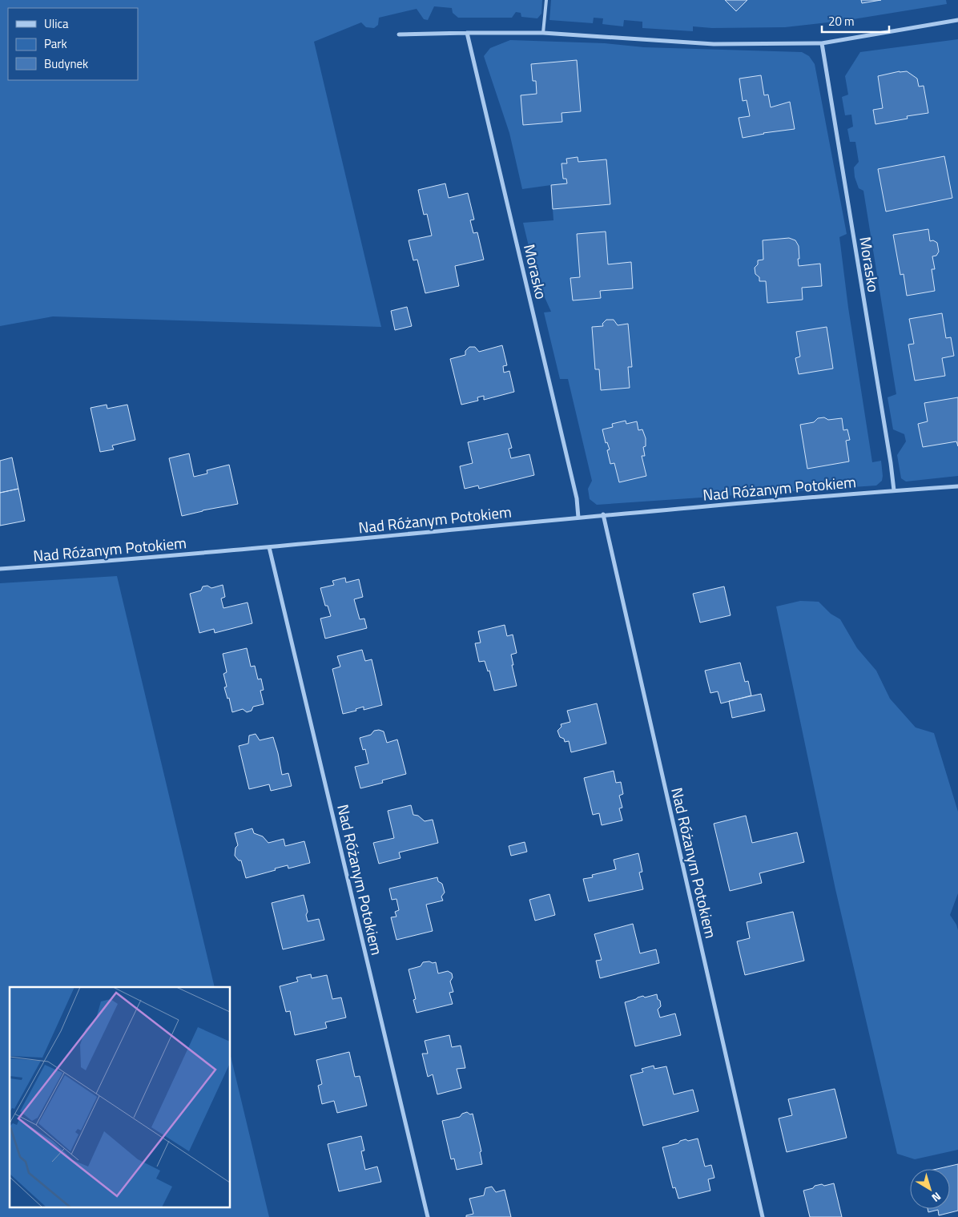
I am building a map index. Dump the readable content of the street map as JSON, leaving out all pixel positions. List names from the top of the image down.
{
  "streets": {
    "street": ["Morasko", "Nad Różanym Potokiem"]
  },
  "crossings": [
    ["Morasko", "Nad Różanym Potokiem"]
  ],
  "legend": ["Ulica", "Park", "Budynek"],
  "scale_bar": "20 m",
  "north": "bottom right"
}
